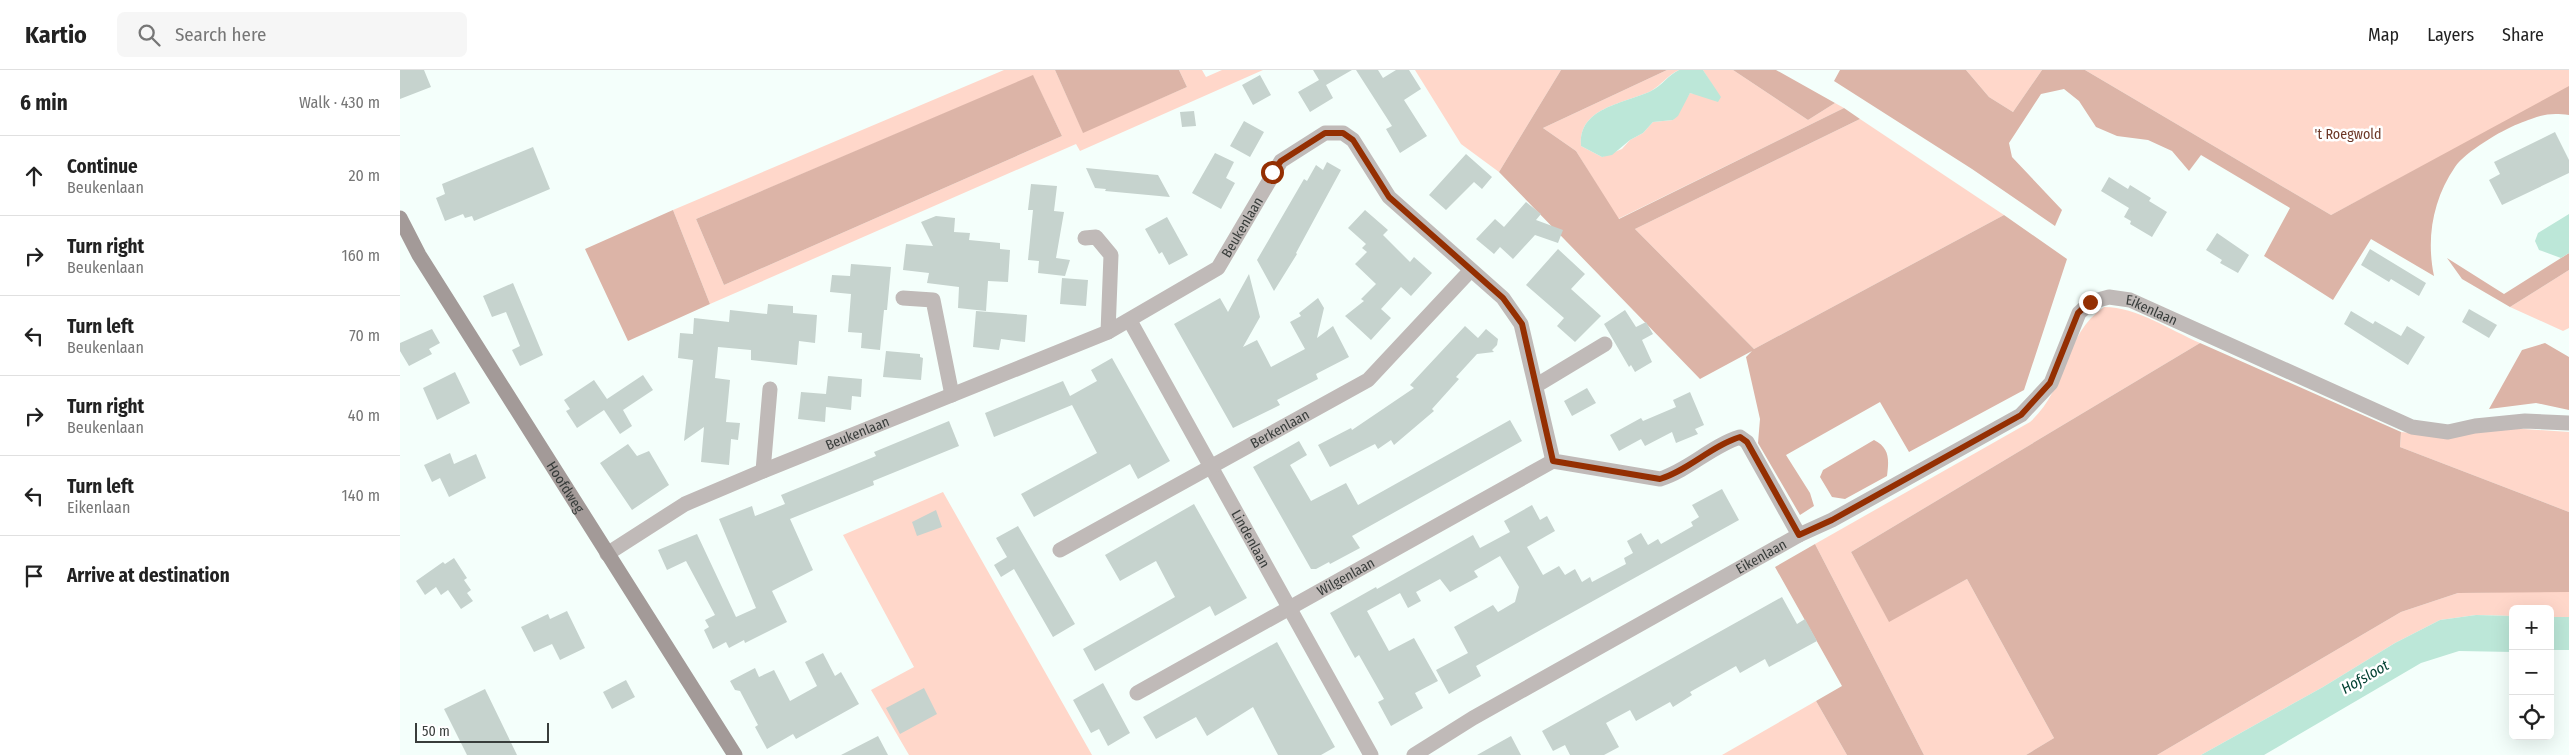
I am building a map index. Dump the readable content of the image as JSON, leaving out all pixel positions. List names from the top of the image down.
{
  "streets": {
    "main road": ["Hoofdweg"],
    "street": [
      "Beukenlaan",
      "Eikenlaan",
      "Berkenlaan",
      "Lindenlaan",
      "Wilgenlaan"
    ]
  },
  "crossings": [
    ["Beukenlaan", "Berkenlaan"],
    ["Beukenlaan", "Hoofdweg"],
    ["Beukenlaan", "Lindenlaan"],
    ["Beukenlaan", "Wilgenlaan"],
    ["Berkenlaan", "Lindenlaan"],
    ["Lindenlaan", "Wilgenlaan"]
  ],
  "water": ["Hofsloot"],
  "parks": ["'t Roegwold"],
  "scale_bar": "50 m",
  "page": {
    "header": "Kartio",
    "search": "Search here",
    "nav": ["Map", "Layers", "Share"],
    "heading": ["6 min", "Walk · 430 m"],
    "list": [
      ["Continue", "Beukenlaan", "20 m"],
      ["Turn right", "Beukenlaan", "160 m"],
      ["Turn left", "Beukenlaan", "70 m"],
      ["Turn right", "Beukenlaan", "40 m"],
      ["Turn left", "Eikenlaan", "140 m"],
      "Arrive at destination"
    ],
    "map_buttons": ["+", "−"],
    "scale": "50 m"
  }
}
